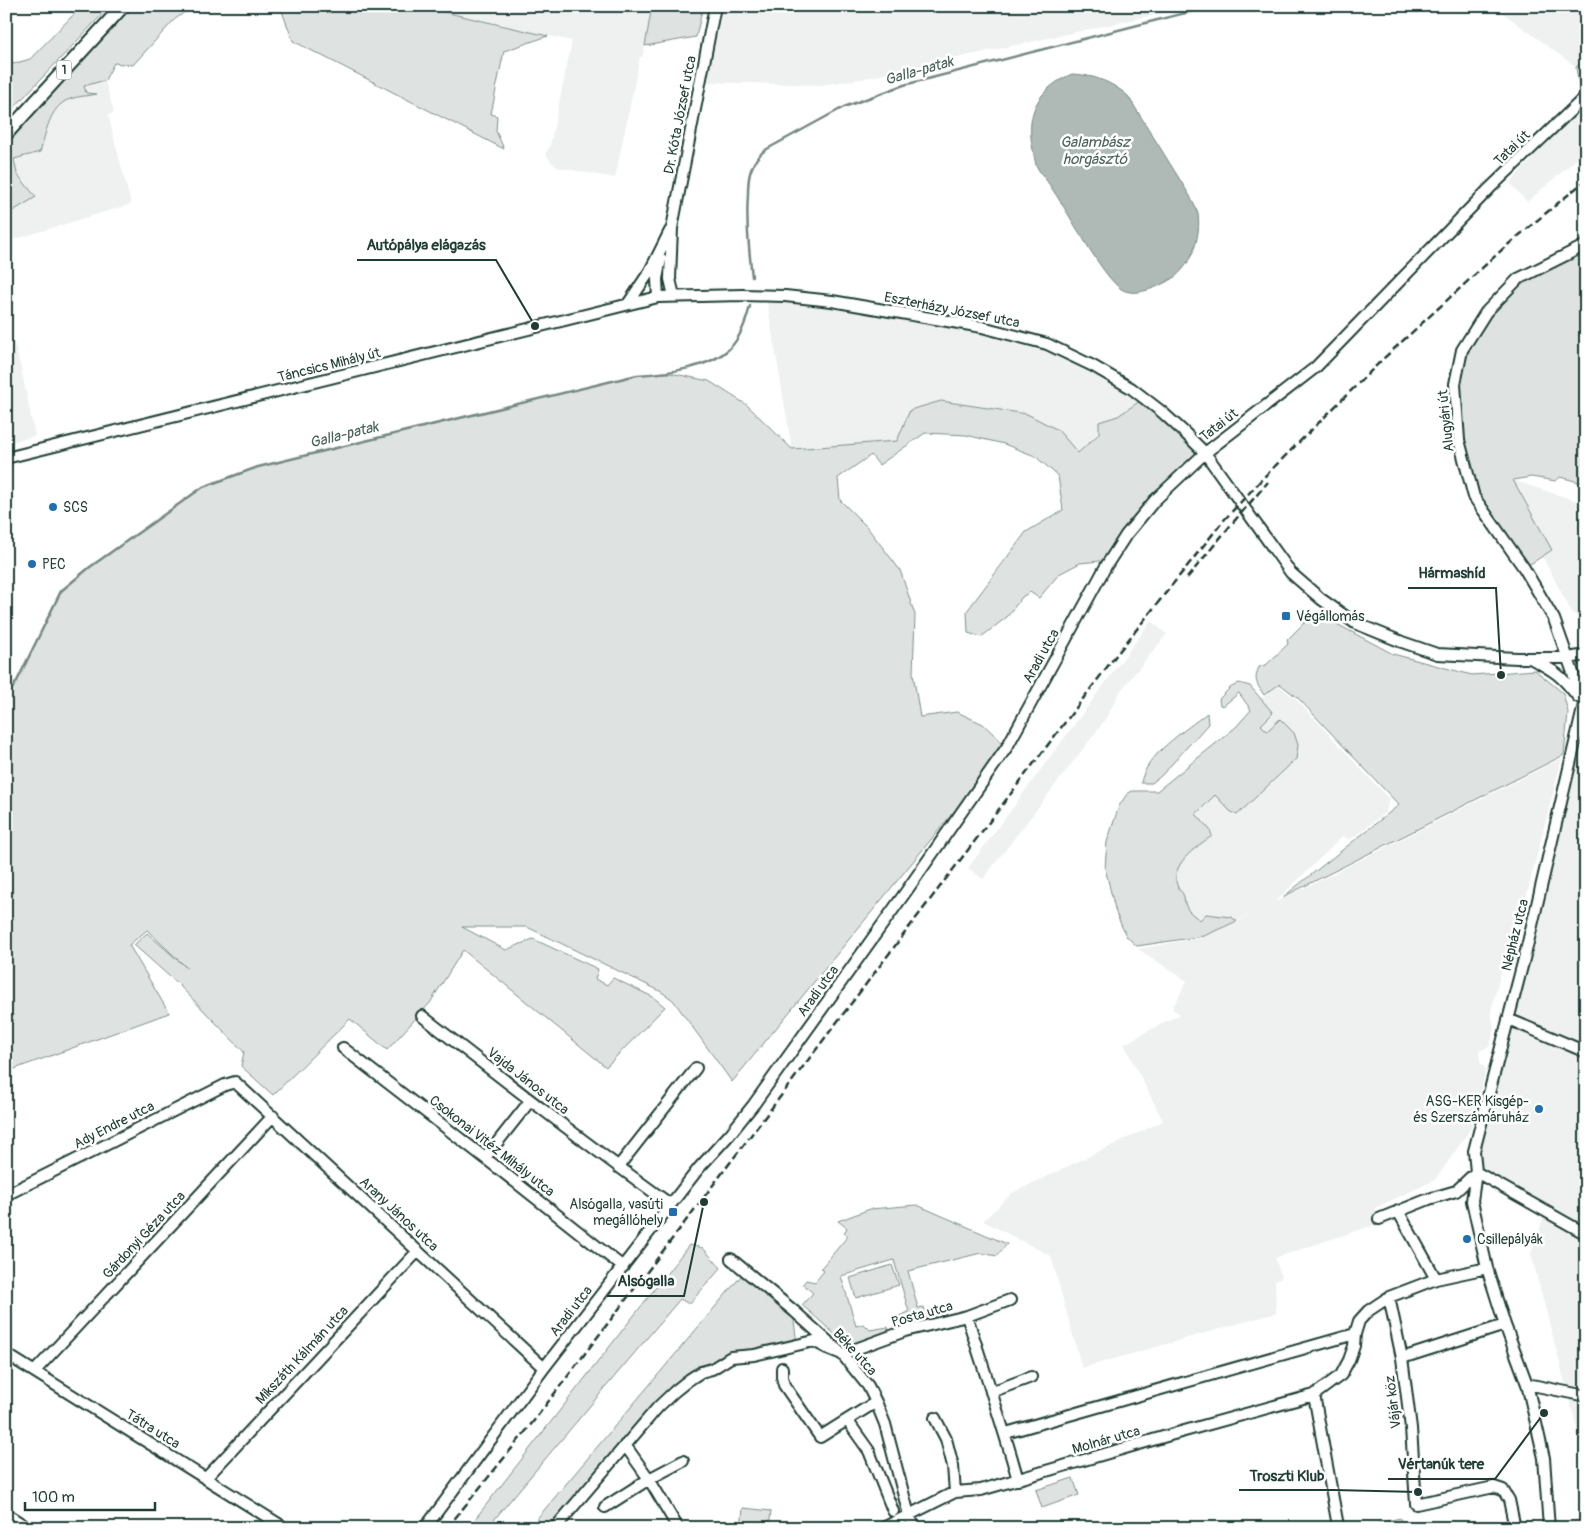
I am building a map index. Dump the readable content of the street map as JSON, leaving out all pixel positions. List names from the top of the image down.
{
  "streets": {
    "main road": ["1"],
    "street": [
      "Dr. Kóta József utca",
      "Tatai út",
      "Eszterházy József utca",
      "Táncsics Mihály út",
      "Alugyári út",
      "Aradi utca",
      "Népház utca",
      "Vajda János utca",
      "Ady Endre utca",
      "Csokonai Vitéz Mihály utca",
      "Arany János utca",
      "Gárdonyi Géza utca",
      "Posta utca",
      "Béke utca",
      "Mikszáth Kálmán utca",
      "Vájár köz",
      "Tátra utca",
      "Molnár utca"
    ]
  },
  "crossings": [
    ["Dr. Kóta József utca", "Eszterházy József utca"],
    ["Dr. Kóta József utca", "Táncsics Mihály út"],
    ["Tatai út", "Eszterházy József utca"],
    ["Tatai út", "Alugyári út"],
    ["Tatai út", "Aradi utca"],
    ["Eszterházy József utca", "Táncsics Mihály út"],
    ["Eszterházy József utca", "Aradi utca"],
    ["Aradi utca", "Vajda János utca"],
    ["Aradi utca", "Csokonai Vitéz Mihály utca"],
    ["Aradi utca", "Arany János utca"],
    ["Népház utca", "Molnár utca"],
    ["Ady Endre utca", "Arany János utca"],
    ["Arany János utca", "Gárdonyi Géza utca"],
    ["Arany János utca", "Mikszáth Kálmán utca"],
    ["Gárdonyi Géza utca", "Tátra utca"],
    ["Posta utca", "Béke utca"],
    ["Béke utca", "Molnár utca"],
    ["Mikszáth Kálmán utca", "Tátra utca"],
    ["Vájár köz", "Molnár utca"]
  ],
  "water": ["Galla-patak", "Galambász horgásztó"],
  "places": {
    "other": [
      "Autópálya elágazás",
      "SCS",
      "PEC",
      "Hármashíd",
      "ASG-KER Kisgép- és Szerszámáruház",
      "Alsógalla",
      "Csillepályák",
      "Vértanúk tere",
      "Troszti Klub"
    ],
    "transit": ["Végállomás", "Alsógalla, vasúti megállóhely"]
  },
  "scale_bar": "100 m"
}
